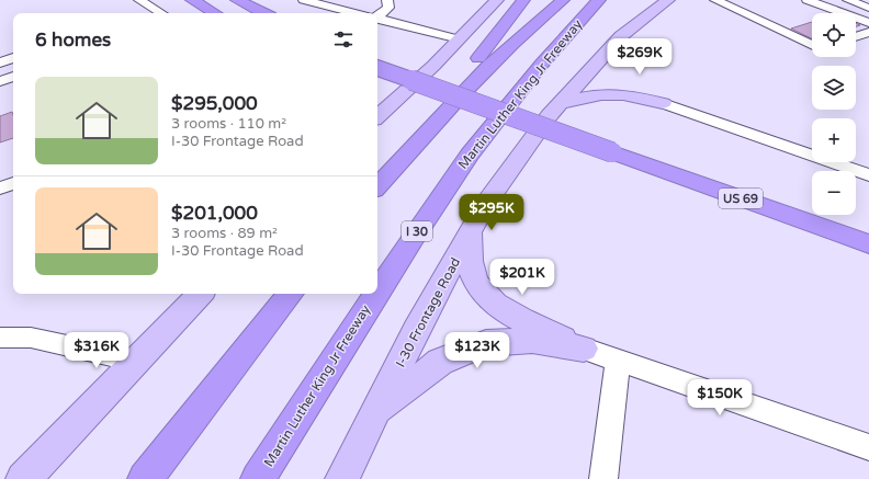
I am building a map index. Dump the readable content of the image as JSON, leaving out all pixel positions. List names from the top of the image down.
{
  "streets": {
    "highway": ["Martin Luther King Jr Freeway", "US 69", "I 30"],
    "main road": ["I-30 Frontage Road"]
  },
  "page": {
    "map_buttons": ["+", "−"],
    "heading": "6 homes",
    "price": [
      "$269K",
      "$295K",
      "$201K",
      "$316K",
      "$123K",
      "$150K"
    ],
    "list": [
      {
        "name": "$295,000",
        "note": "3 rooms · 110 m² · I-30 Frontage Road"
      },
      {
        "name": "$201,000",
        "note": "3 rooms · 89 m² · I-30 Frontage Road"
      }
    ]
  }
}
